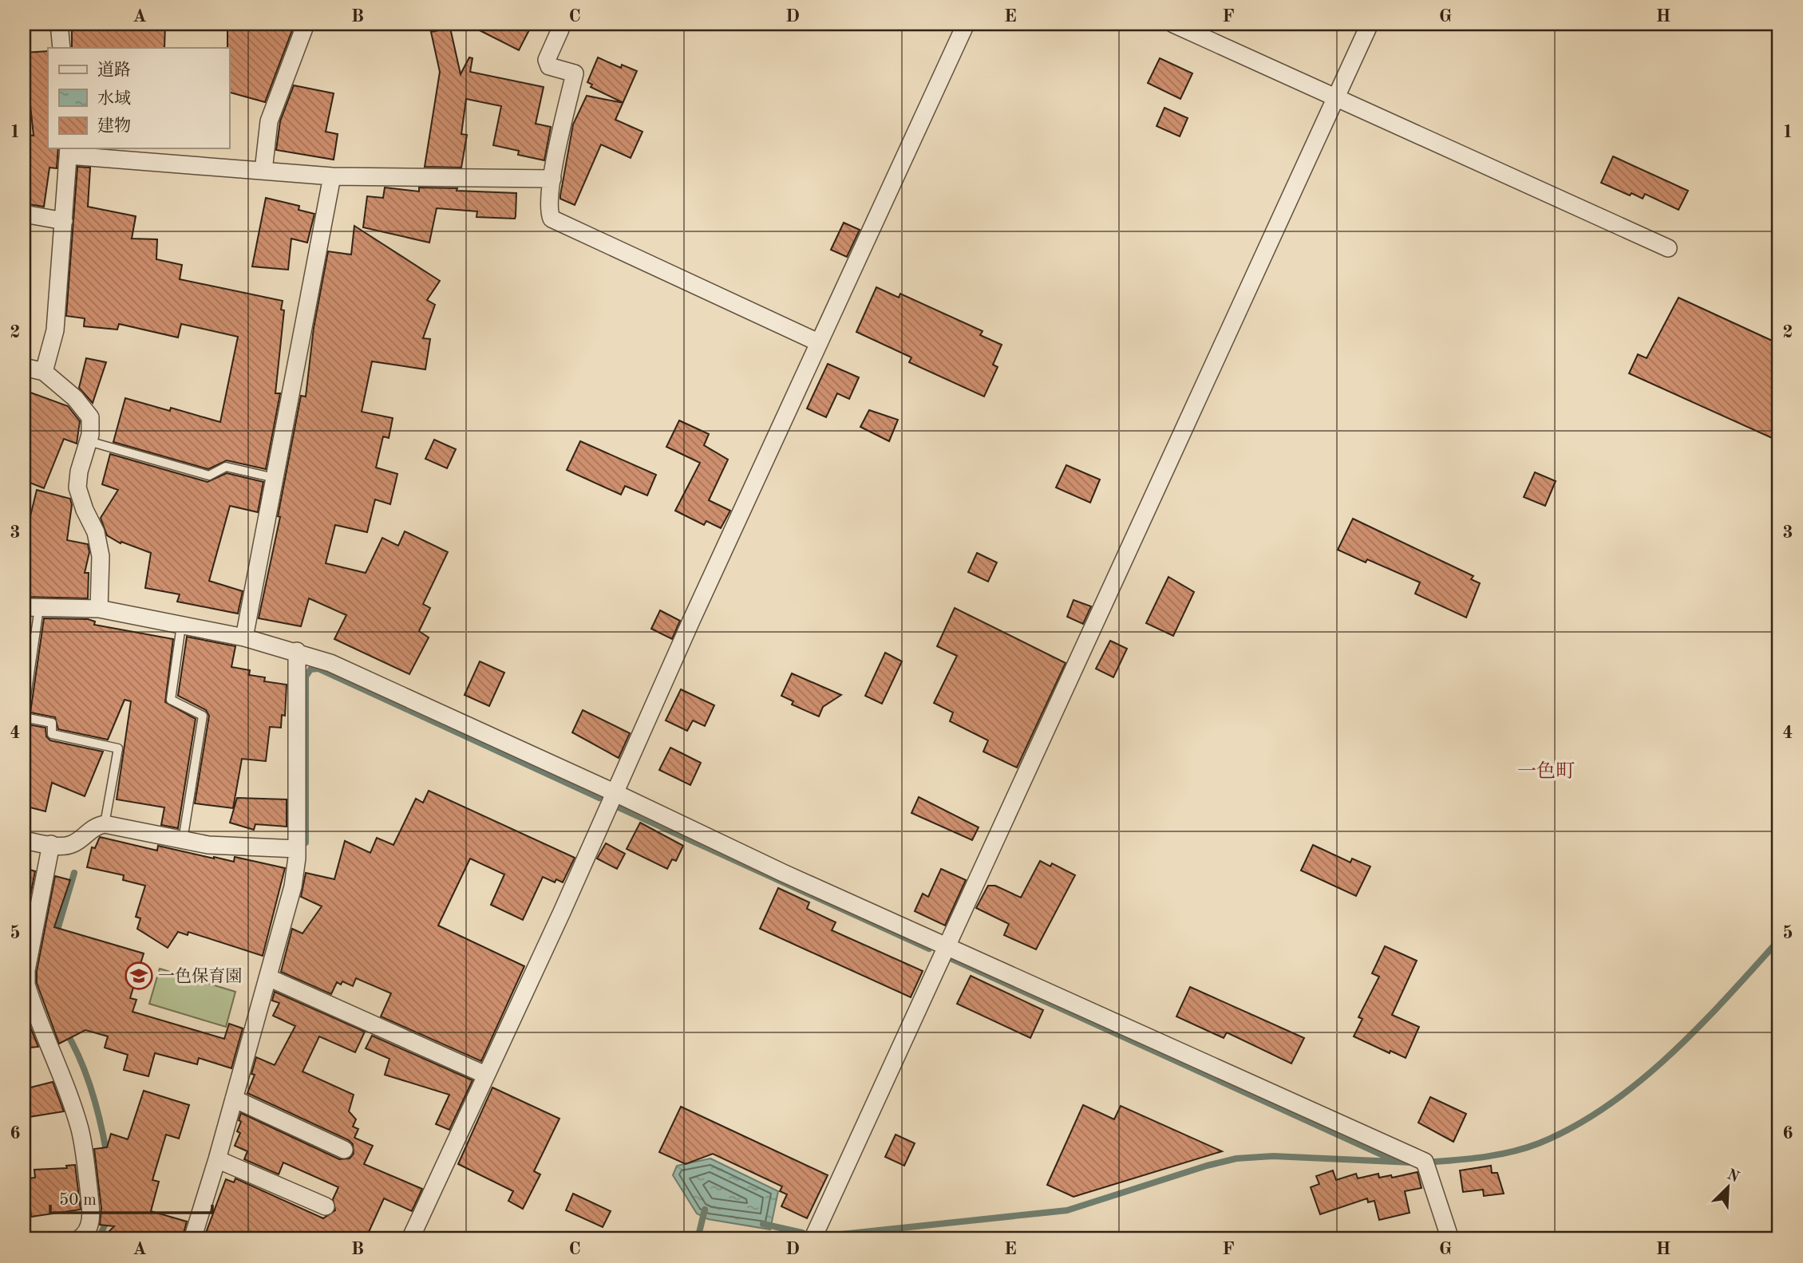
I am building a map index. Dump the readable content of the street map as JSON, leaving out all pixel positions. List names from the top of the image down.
{
  "districts": ["一色町"],
  "places": {
    "school or university": ["一色保育園"]
  },
  "legend": ["道路", "水域", "建物"],
  "scale_bar": "50 m",
  "north": "top right",
  "grid": {
    "columns": [
      "A",
      "B",
      "C",
      "D",
      "E",
      "F",
      "G",
      "H"
    ],
    "rows": [
      "1",
      "2",
      "3",
      "4",
      "5",
      "6"
    ]
  }
}
